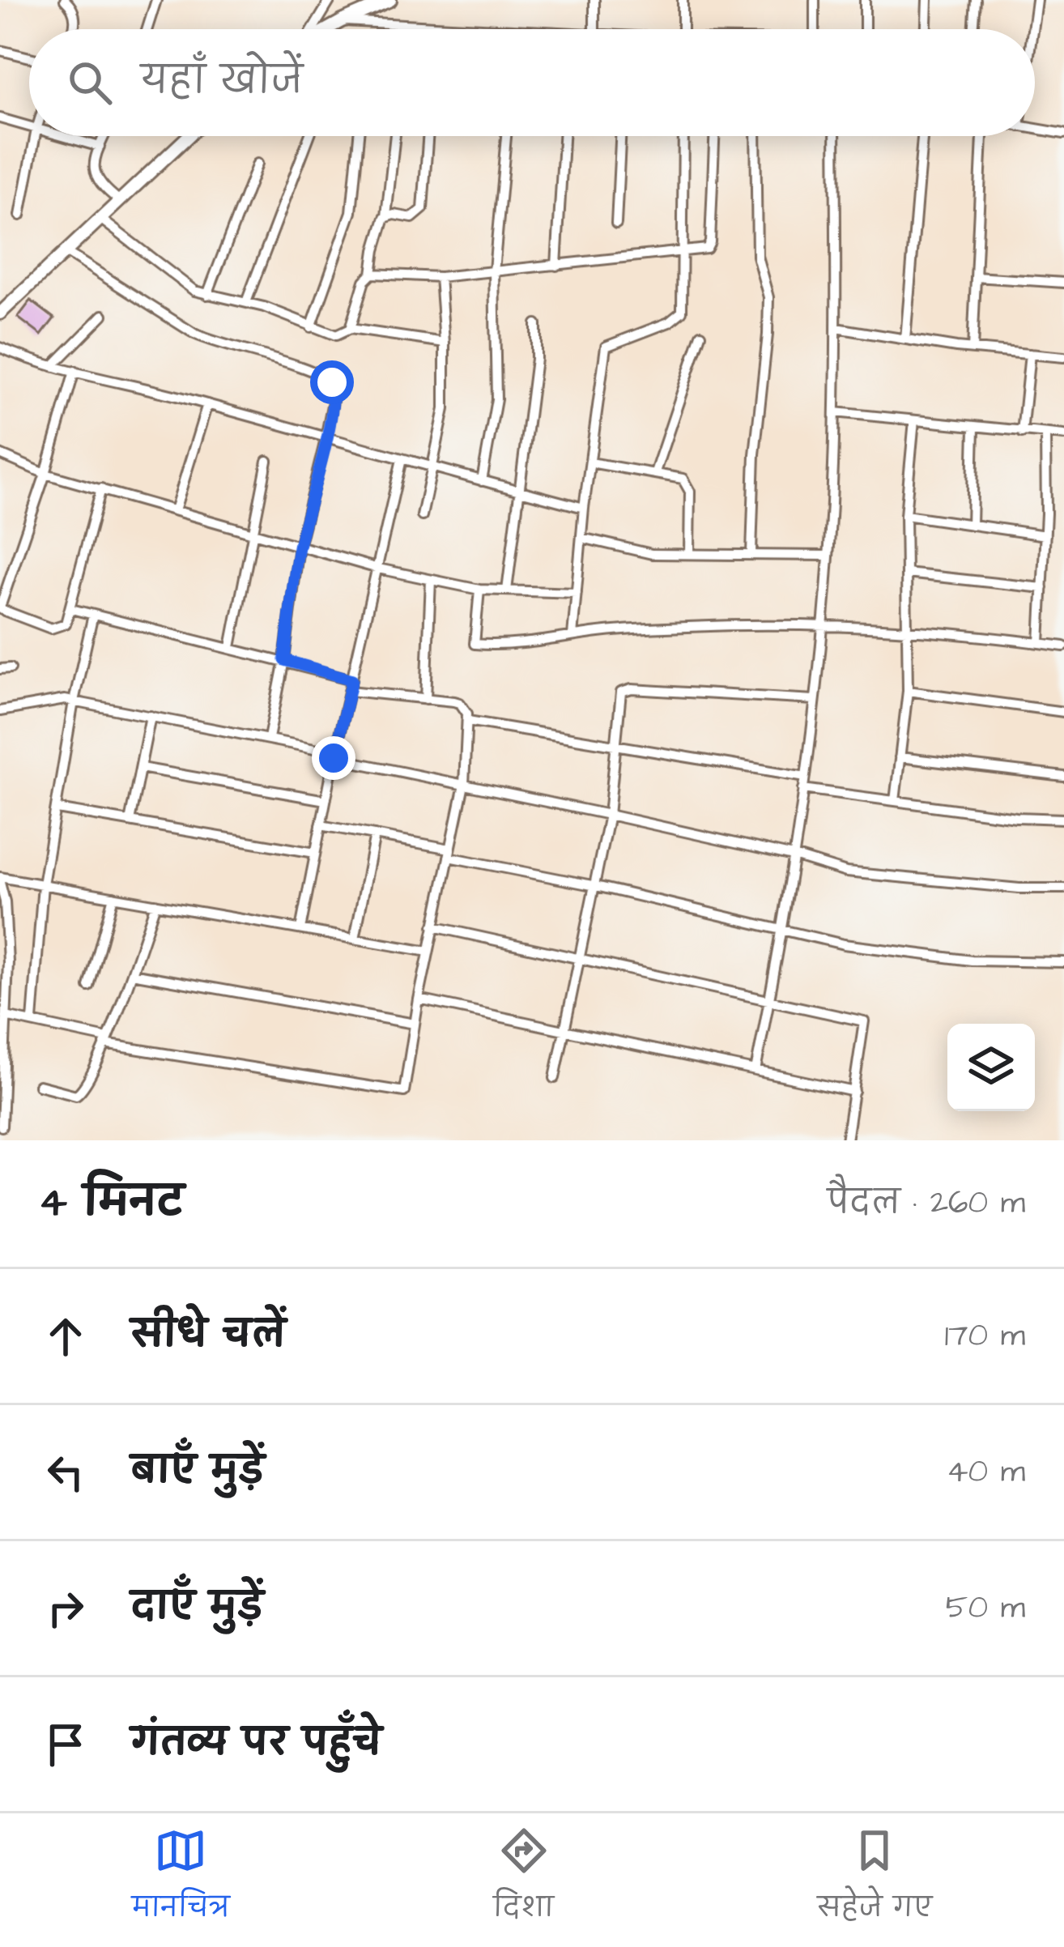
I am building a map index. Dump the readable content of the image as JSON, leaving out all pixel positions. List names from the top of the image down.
{
  "page": {
    "search": "यहाँ खोजें",
    "heading": ["4 मिनट", "पैदल · 260 m"],
    "list": [
      ["सीधे चलें", "170 m"],
      ["बाएँ मुड़ें", "40 m"],
      ["दाएँ मुड़ें", "50 m"],
      "गंतव्य पर पहुँचे"
    ],
    "nav": ["मानचित्र", "दिशा", "सहेजे गए"]
  }
}
